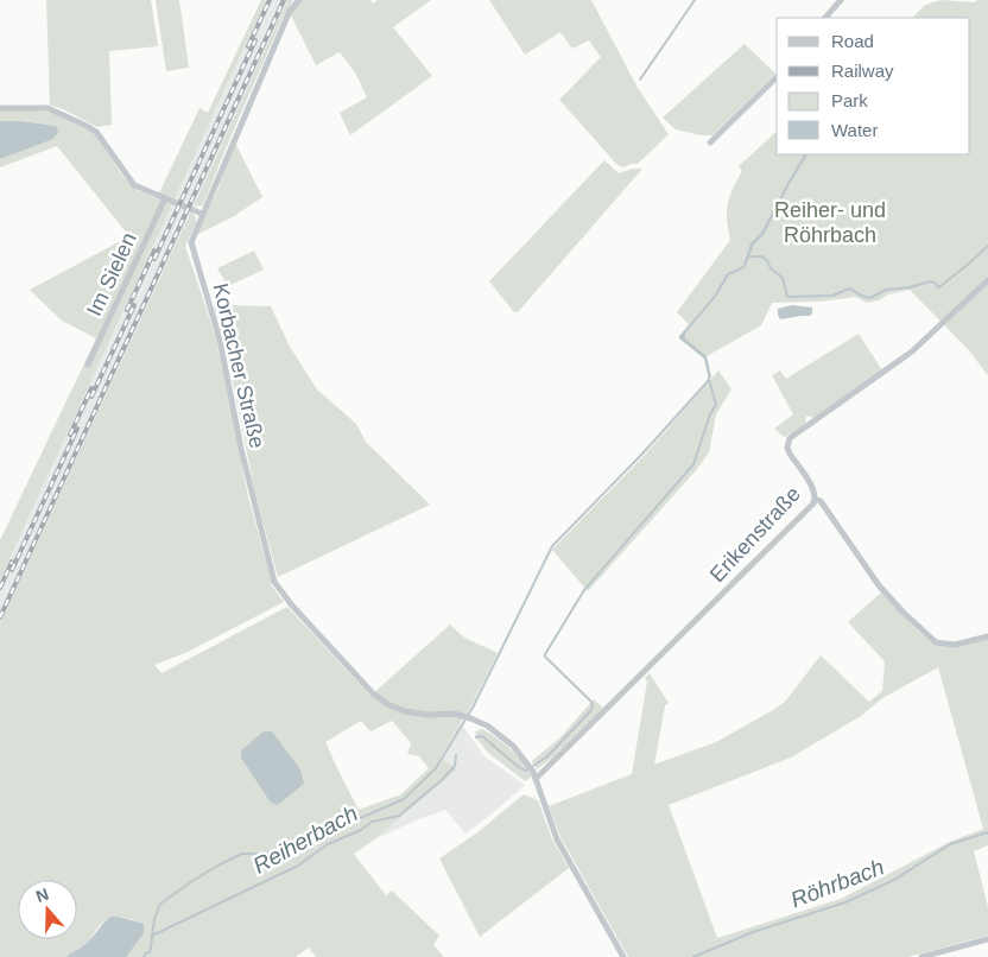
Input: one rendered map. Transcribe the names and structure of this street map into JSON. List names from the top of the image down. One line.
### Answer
{"streets":{"street":["Im Sielen","Korbacher Straße","Erikenstraße"]},"crossings":[["Korbacher Straße","Erikenstraße"]],"water":["Reiherbach","Röhrbach"],"parks":["Reiher- und Röhrbach"],"legend":["Road","Railway","Park","Water"],"north":"top"}
